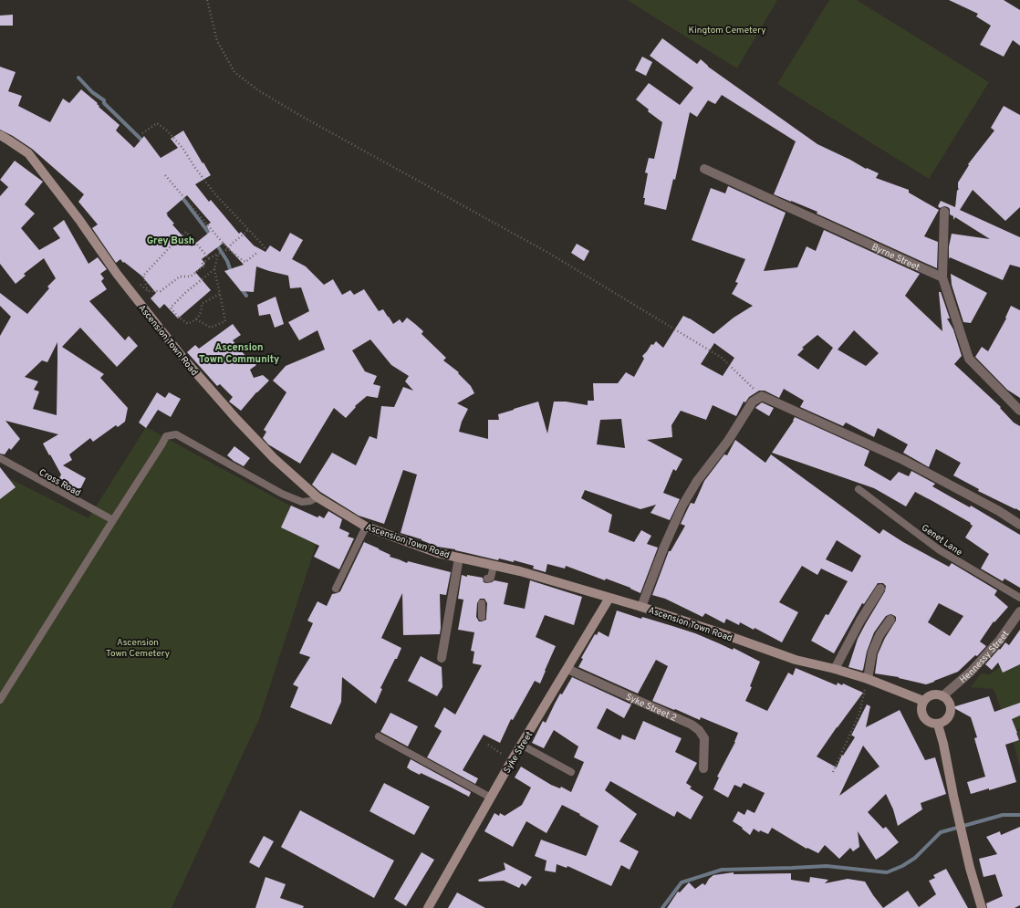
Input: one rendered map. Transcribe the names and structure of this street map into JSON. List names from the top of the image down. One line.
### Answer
{"streets":{"main road":["Ascension Town Road","Syke Street"],"street":["Byrne Street","Hennessy Street","Syke Street 2"],"lane":["Cross Road","Genet Lane"]},"crossings":[["Ascension Town Road","Hennessy Street"],["Ascension Town Road","Syke Street"],["Syke Street 2","Syke Street"]],"districts":["Grey Bush","Ascension Town Community"],"parks":["Kingtom Cemetery","Ascension Town Cemetery"]}
